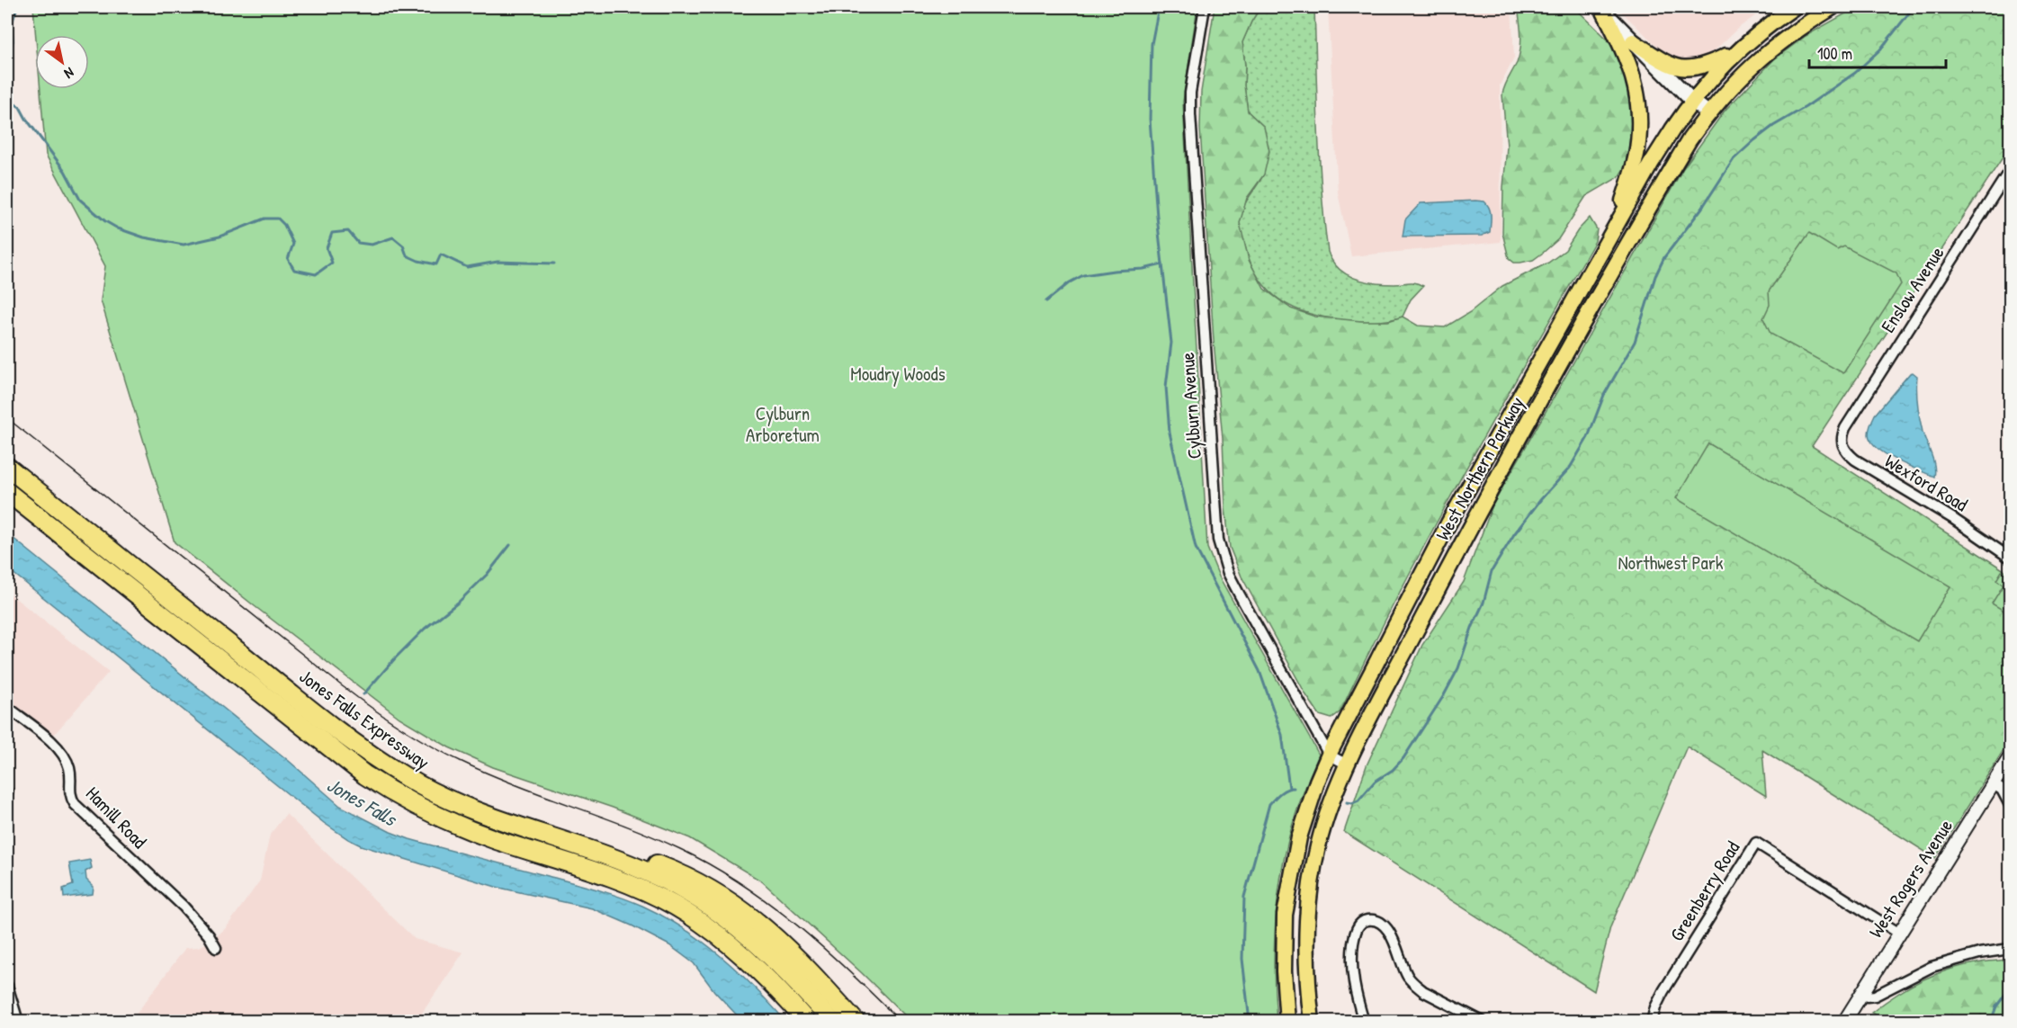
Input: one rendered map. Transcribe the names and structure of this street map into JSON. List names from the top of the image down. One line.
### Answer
{"streets":{"highway":["Jones Falls Expressway"],"main road":["West Northern Parkway"],"street":["Enslow Avenue","Cylburn Avenue","Wexford Road","Hamill Road","West Rogers Avenue","Greenberry Road"]},"crossings":[["Enslow Avenue","Wexford Road"],["Cylburn Avenue","West Northern Parkway"],["West Rogers Avenue","Greenberry Road"]],"water":["Jones Falls"],"parks":["Moudry Woods","Cylburn Arboretum","Northwest Park"],"scale_bar":"100 m","north":"bottom right"}
